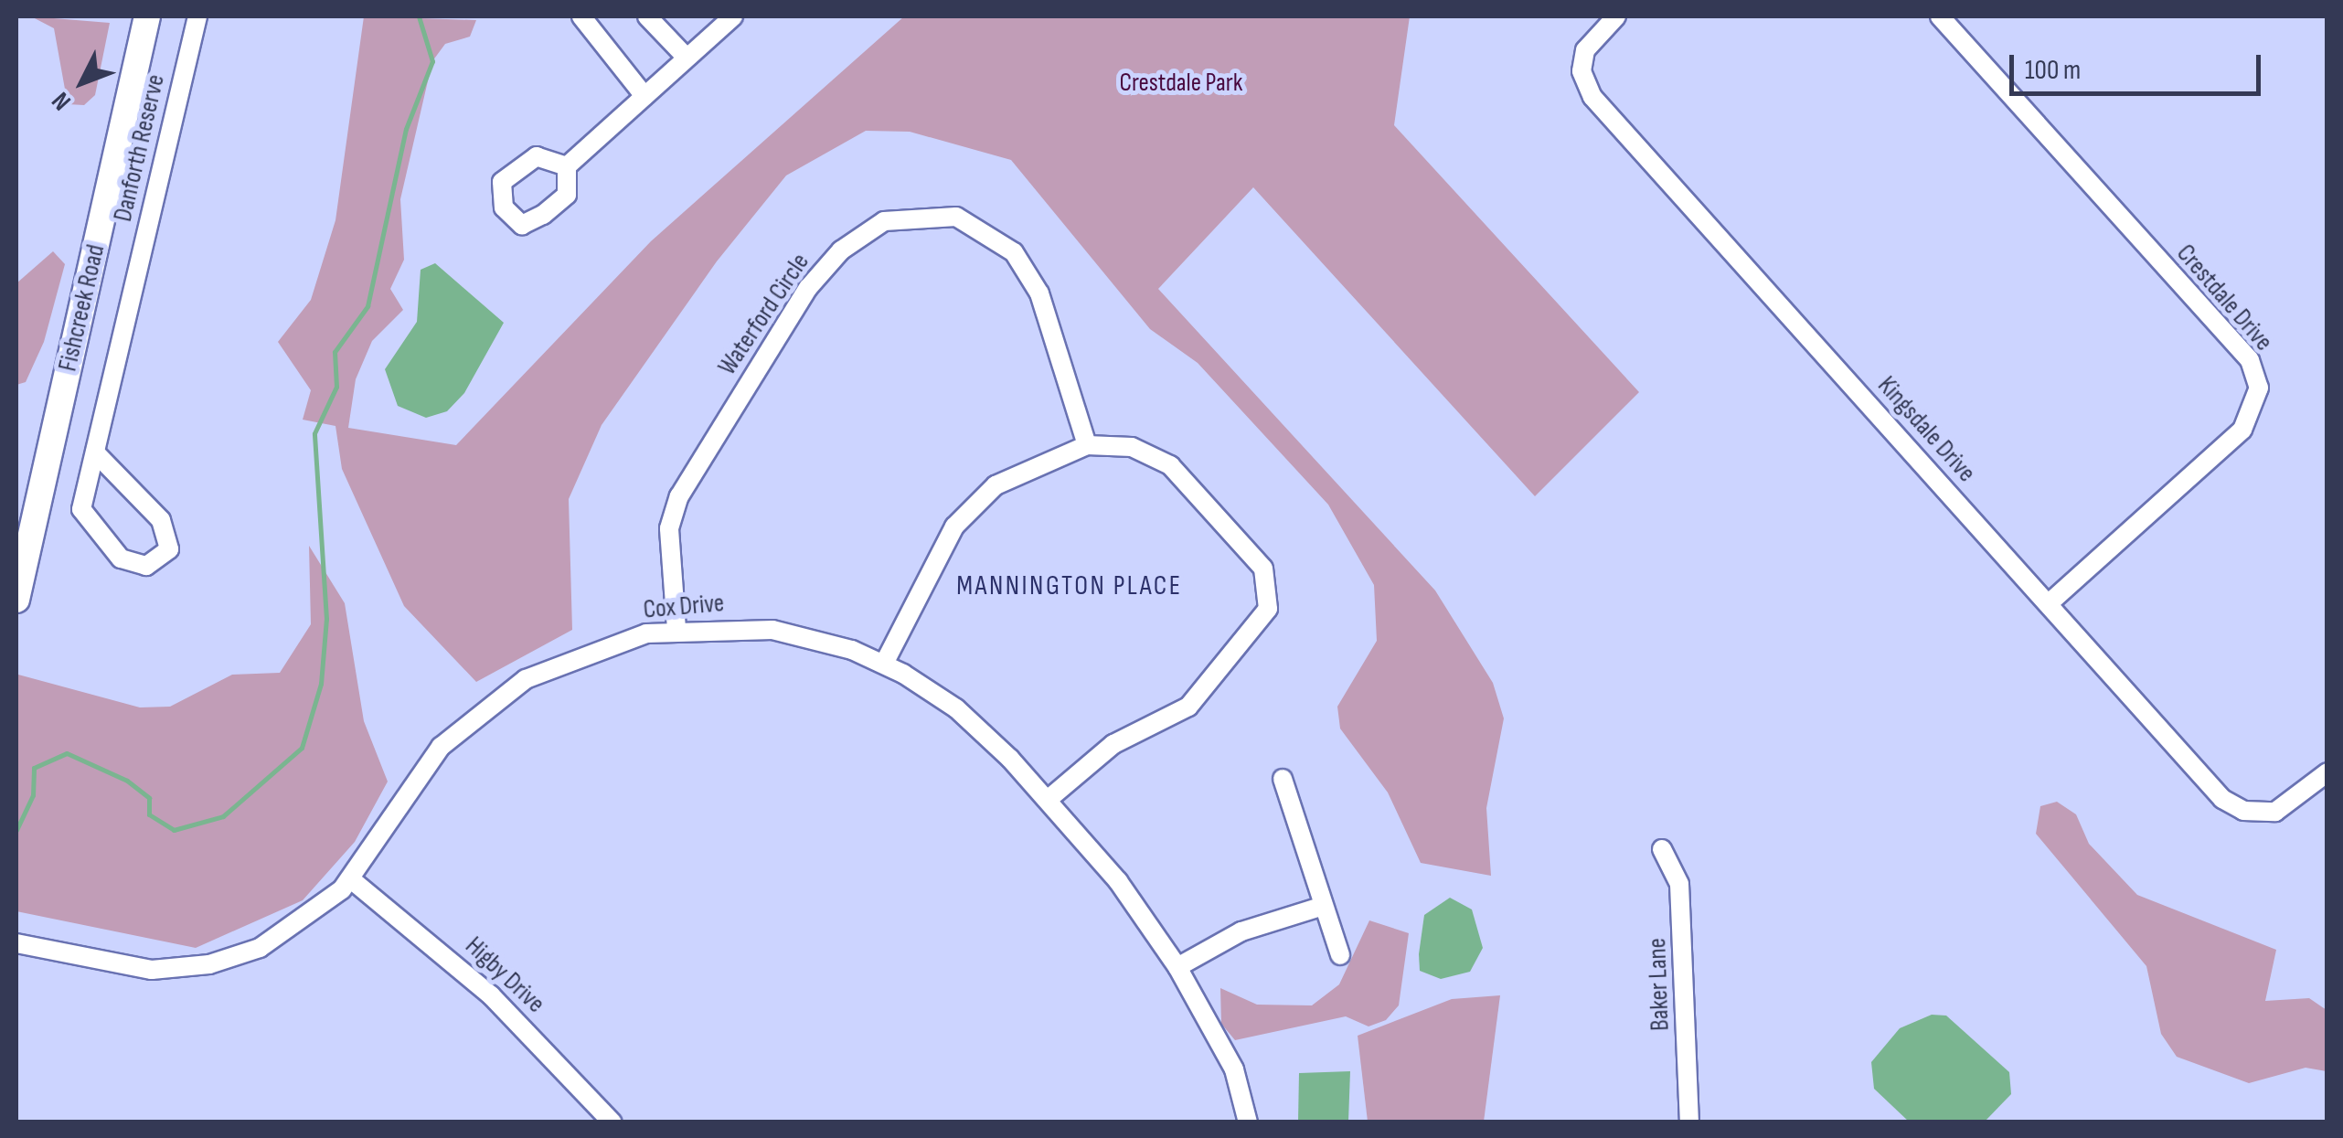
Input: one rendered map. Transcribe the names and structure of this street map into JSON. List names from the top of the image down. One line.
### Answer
{"streets":{"main road":["Fishcreek Road"],"street":["Danforth Reserve","Crestdale Drive","Waterford Circle","Kingsdale Drive","Cox Drive","Higby Drive","Baker Lane"]},"crossings":[["Crestdale Drive","Kingsdale Drive"],["Waterford Circle","Cox Drive"],["Cox Drive","Higby Drive"]],"districts":["MANNINGTON PLACE"],"parks":["Crestdale Park"],"scale_bar":"100 m","north":"bottom left"}
